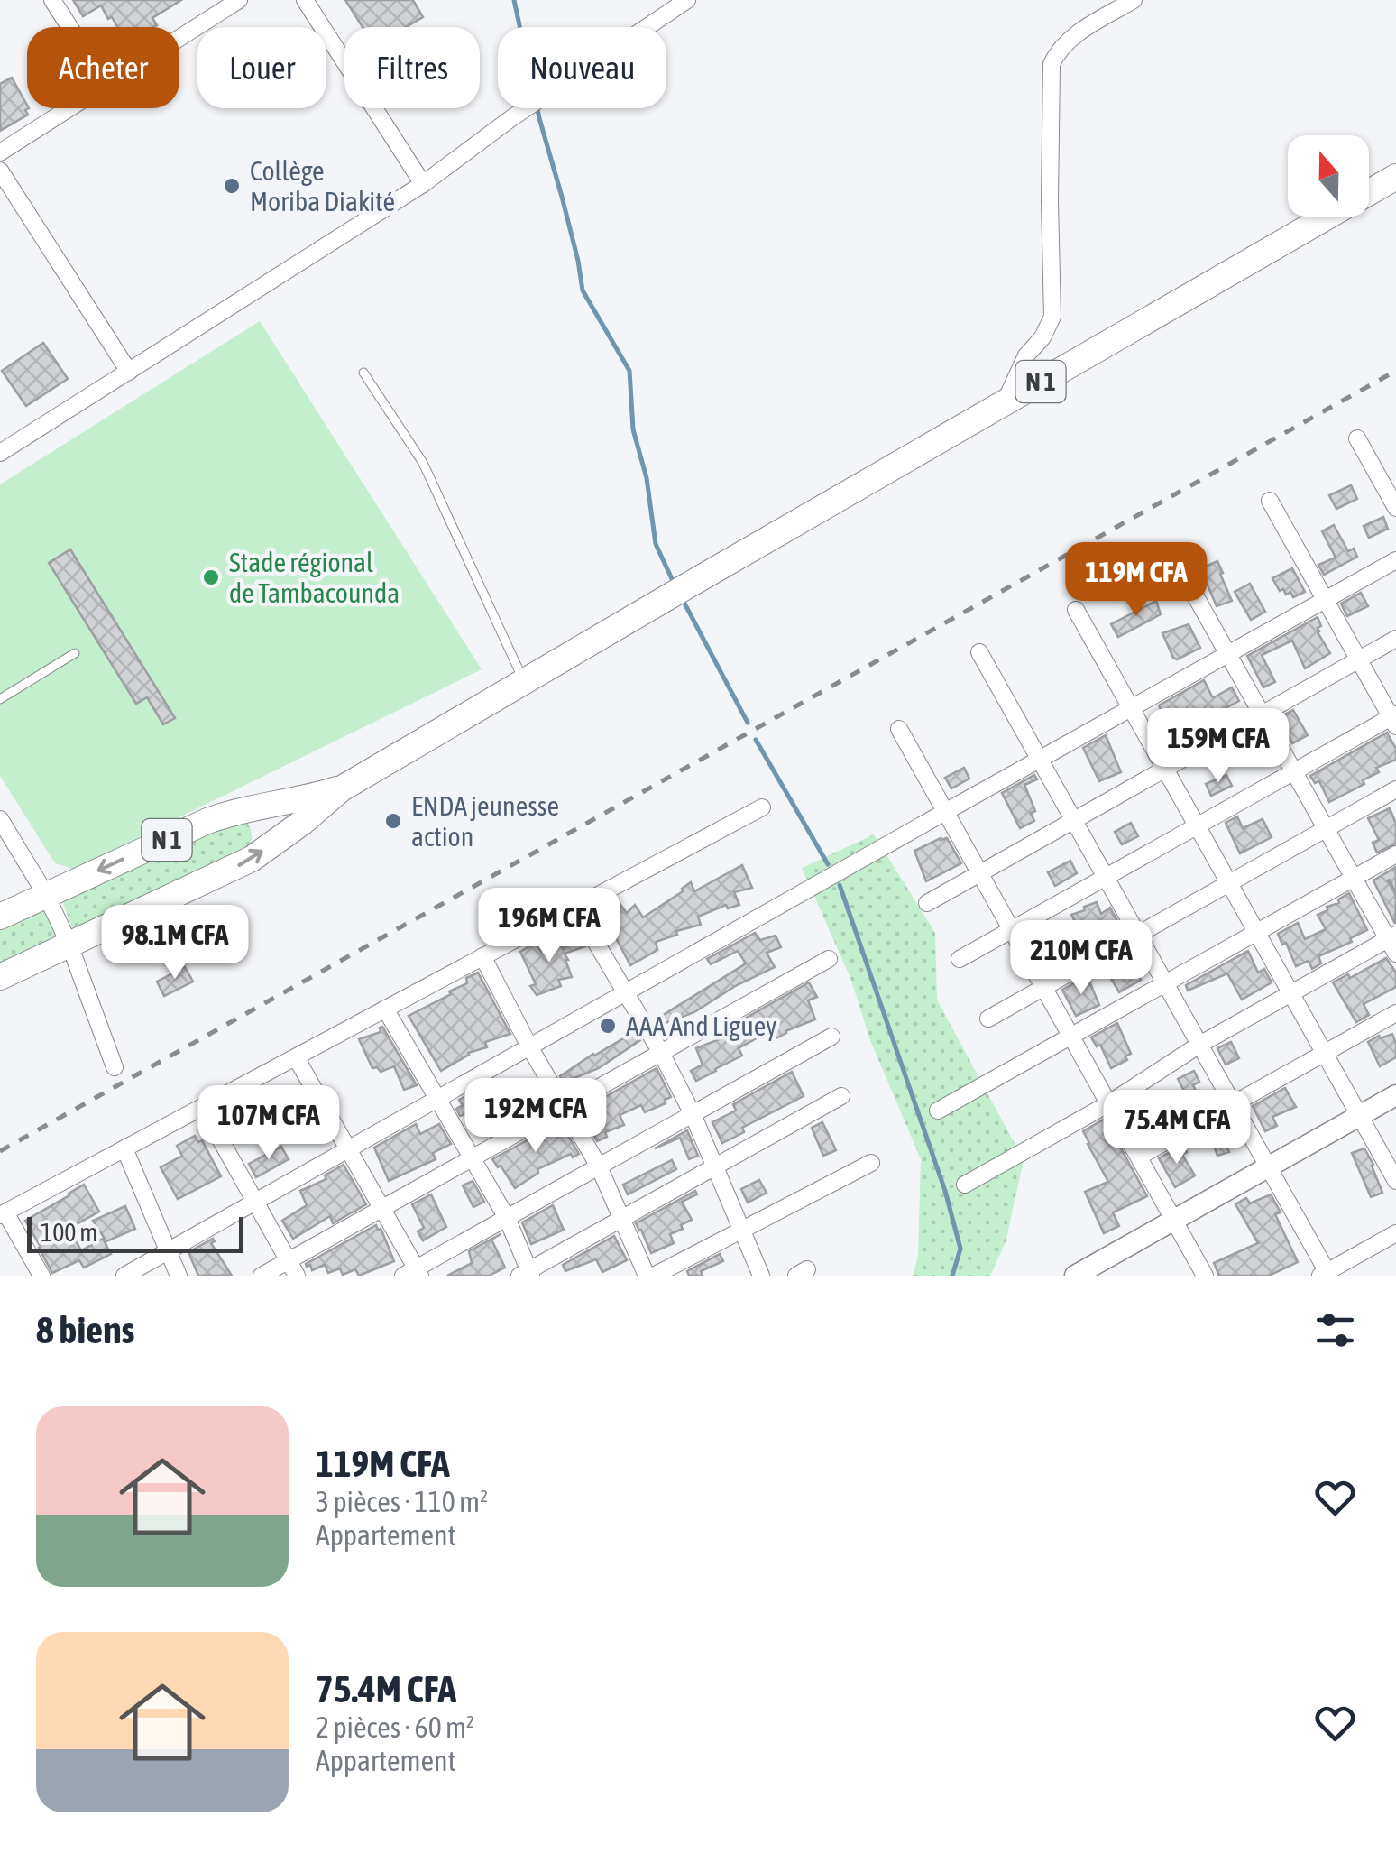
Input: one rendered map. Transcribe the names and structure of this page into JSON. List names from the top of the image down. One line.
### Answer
{"streets":{"highway":["N 1"]},"places":["Collège Moriba Diakité","Stade régional de Tambacounda","ENDA jeunesse action","AAA And Liguey"],"scale_bar":"100 m","north":"top","page":{"chip":["Acheter","Louer","Filtres","Nouveau"],"price":["119M CFA","159M CFA","196M CFA","98.1M CFA","210M CFA","192M CFA","107M CFA","75.4M CFA"],"scale":"100 m","heading":"8 biens","list":[{"name":"119M CFA","note":"3 pièces · 110 m² · Appartement"},{"name":"75.4M CFA","note":"2 pièces · 60 m² · Appartement"}]}}
